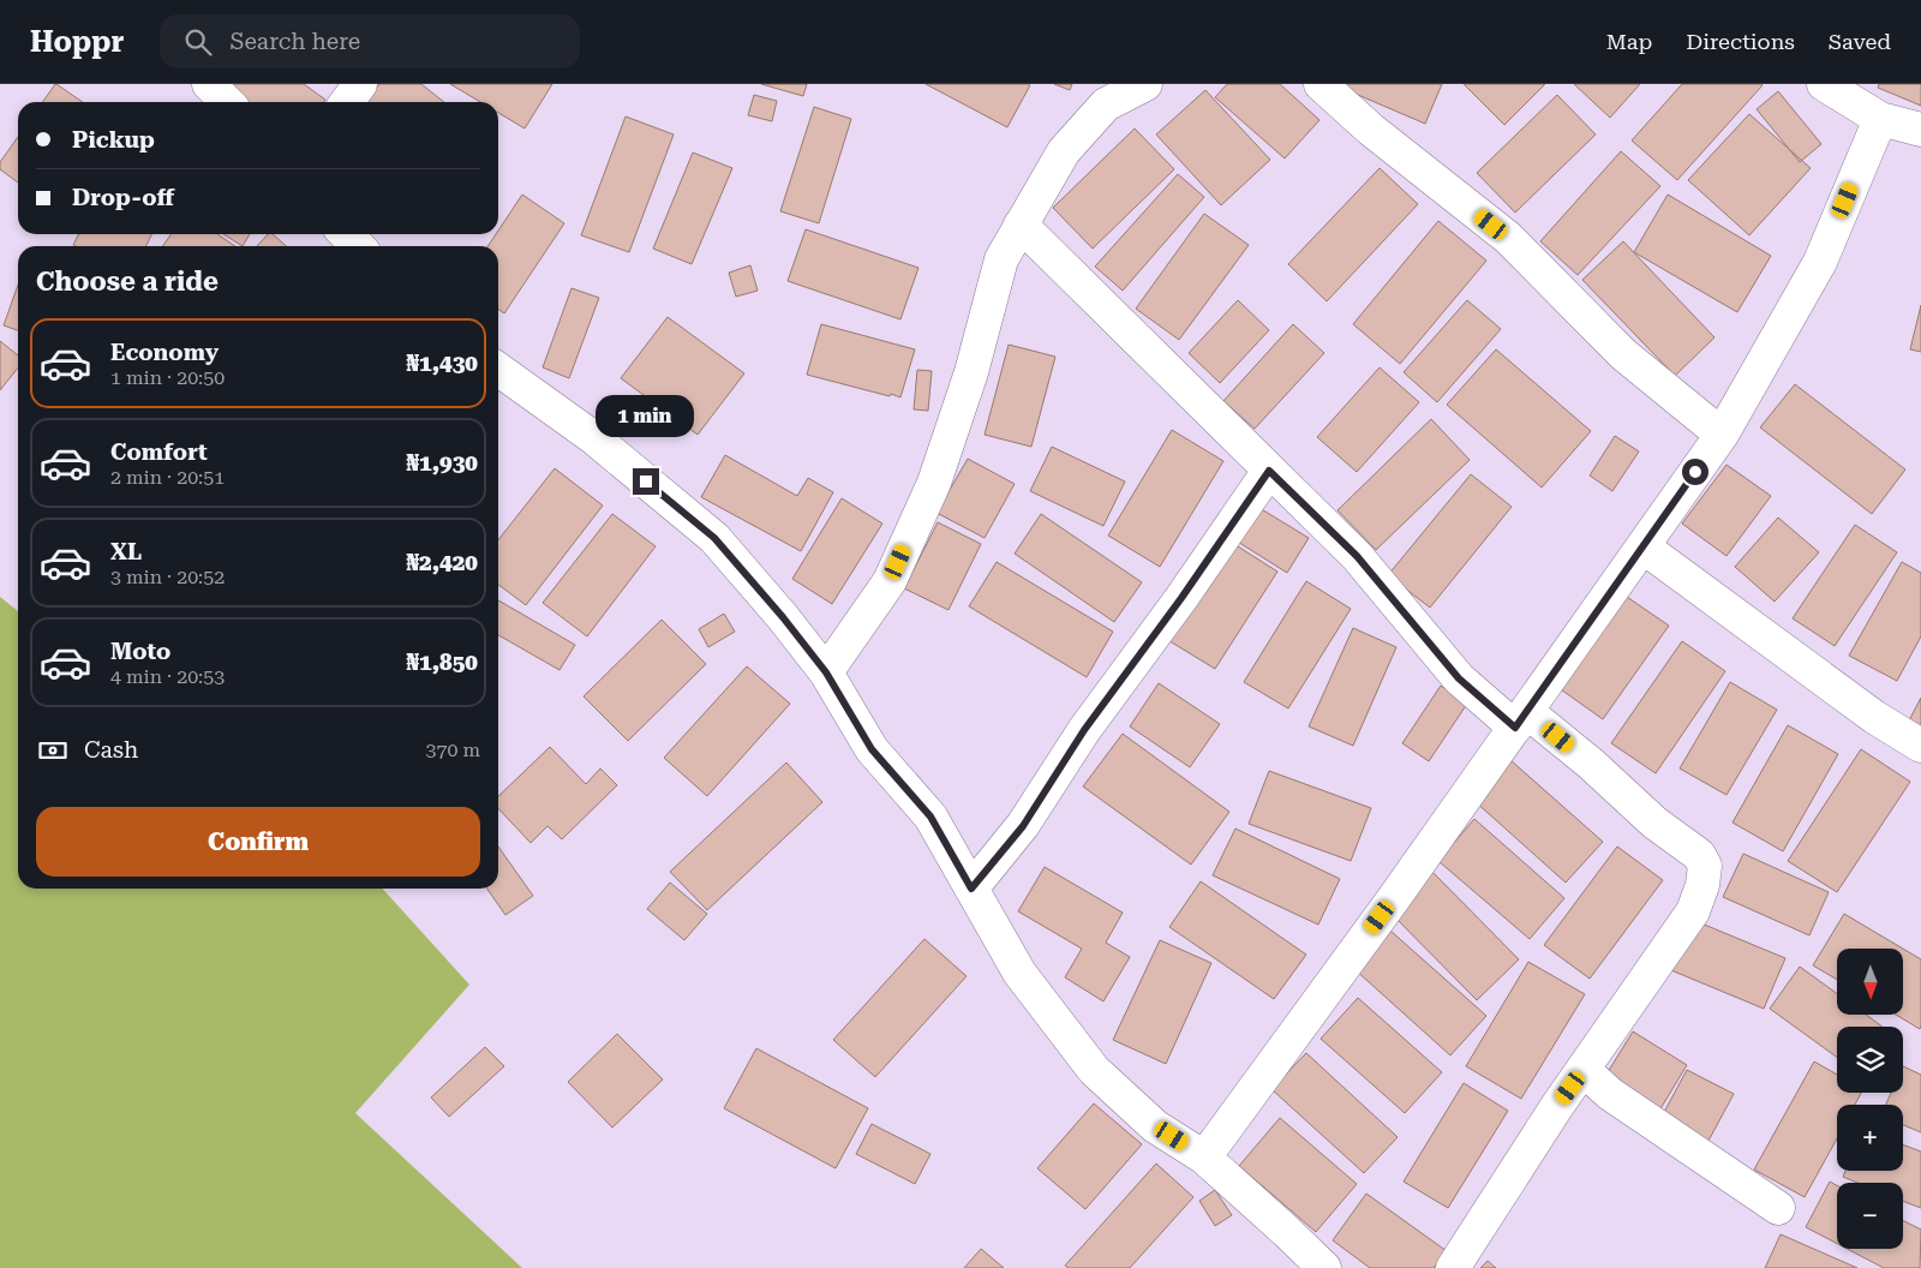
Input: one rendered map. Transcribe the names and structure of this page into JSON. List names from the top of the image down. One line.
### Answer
{"north":"bottom","page":{"header":"Hoppr","search":"Search here","nav":["Map","Directions","Saved"],"banner":["Pickup","Drop-off"],"heading":"Choose a ride","list":[{"name":"Economy","note":"1 min · 20:50","value":"₦1,430"},{"name":"Comfort","note":"2 min · 20:51","value":"₦1,930"},{"name":"XL","note":"3 min · 20:52","value":"₦2,420"},{"name":"Moto","note":"4 min · 20:53","value":"₦1,850"}],"bubble":"1 min","pay":["Cash","370 m"],"buttons":"Confirm","map_buttons":["+","−"]}}
